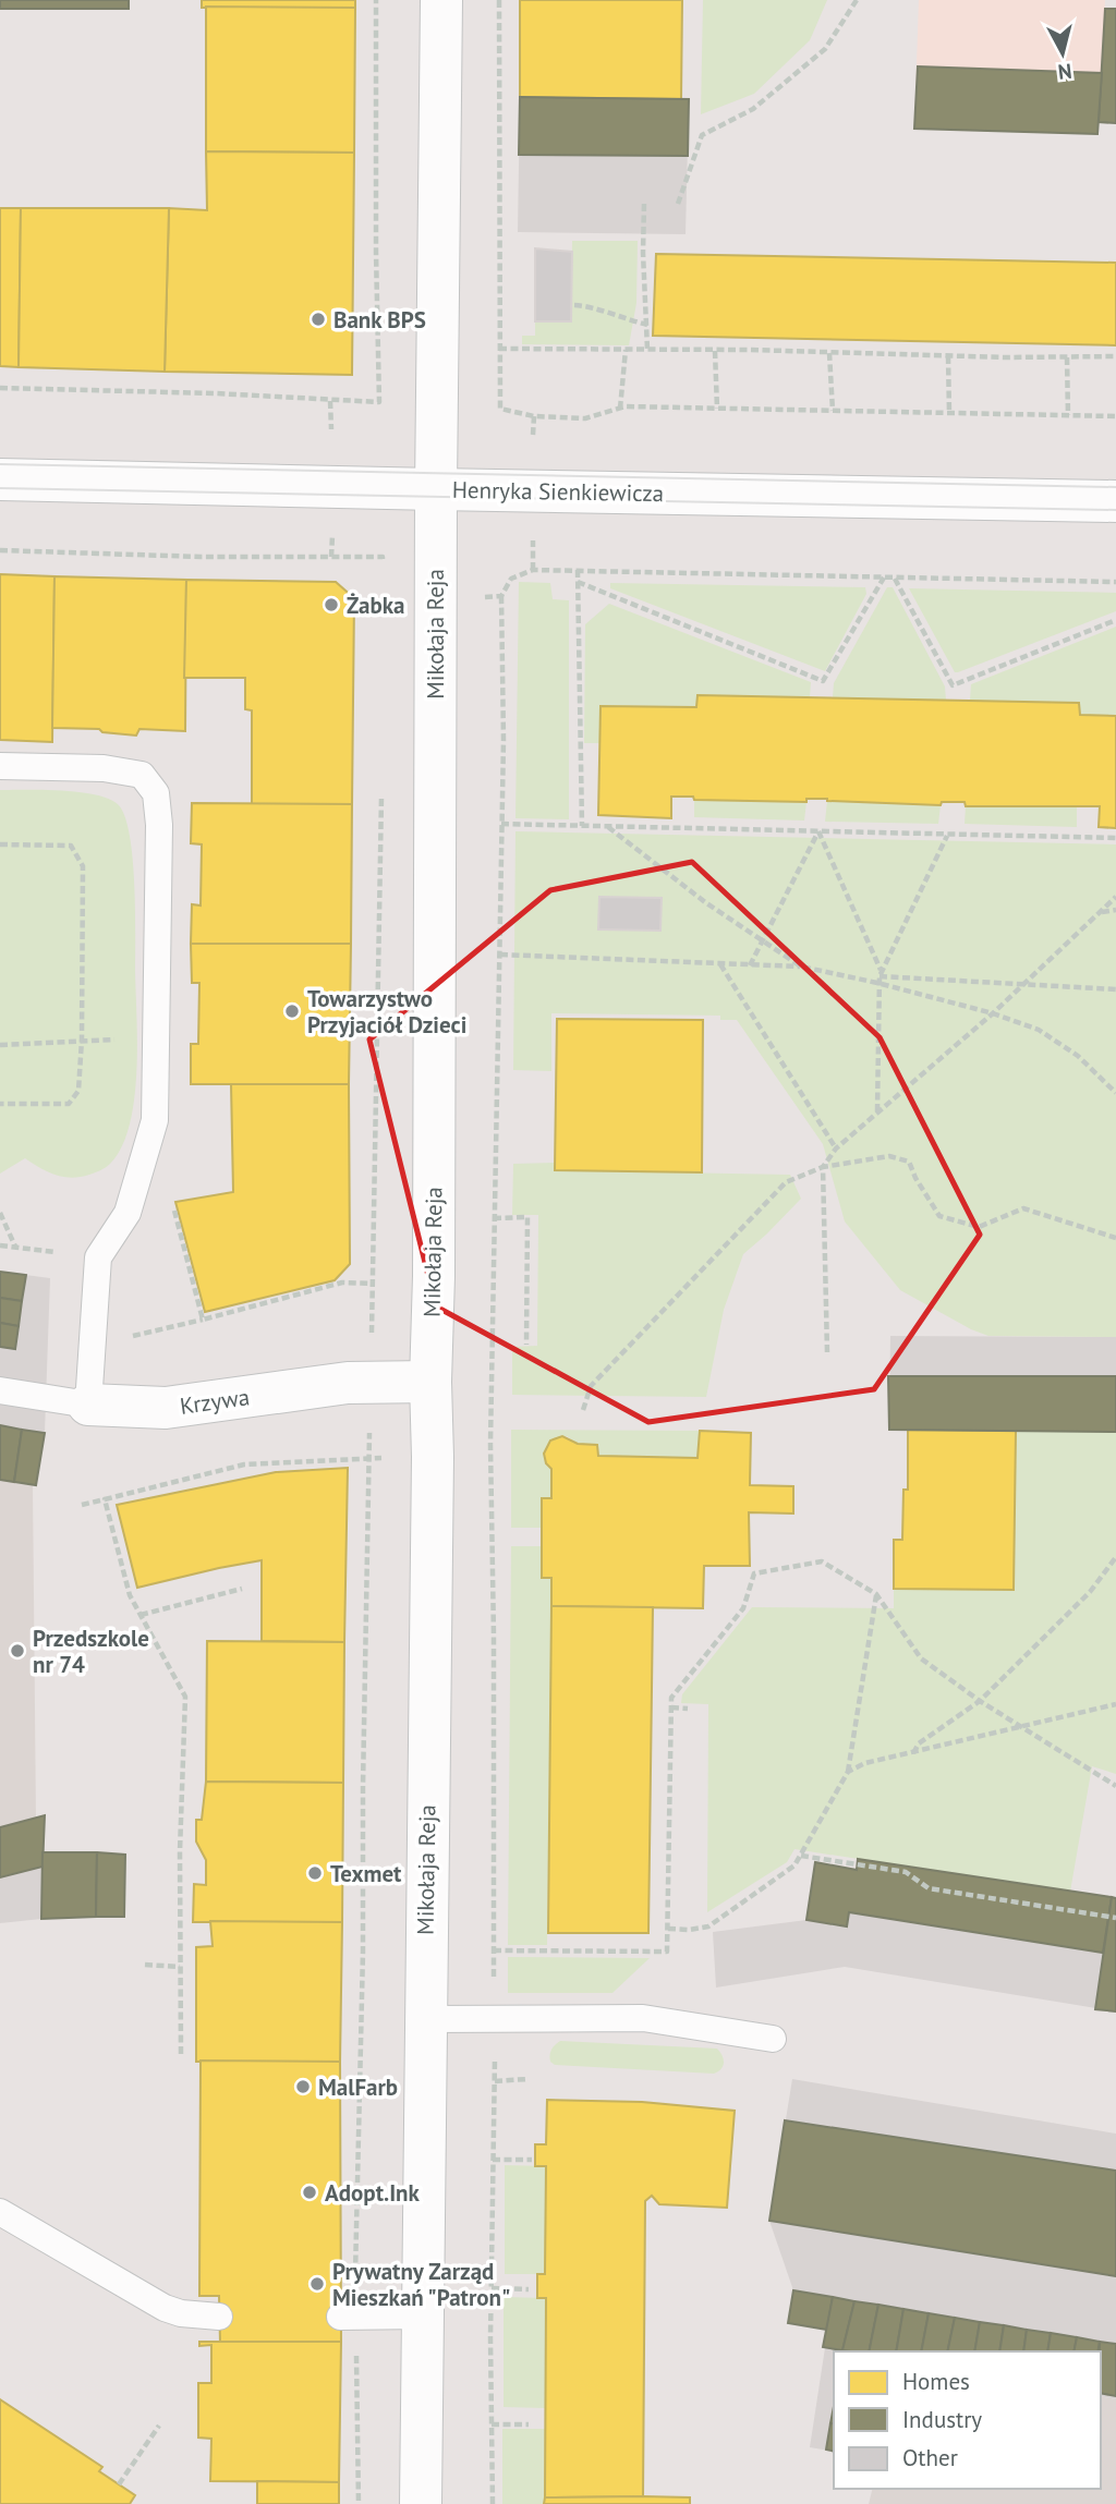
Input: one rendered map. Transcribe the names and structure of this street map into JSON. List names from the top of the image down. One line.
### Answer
{"streets":{"street":["Henryka Sienkiewicza","Mikołaja Reja","Krzywa"]},"crossings":[["Henryka Sienkiewicza","Mikołaja Reja"],["Mikołaja Reja","Krzywa"]],"places":["Bank BPS","Żabka","Towarzystwo Przyjaciół Dzieci","Przedszkole nr 74","Texmet","MalFarb","Adopt.Ink","Prywatny Zarząd Mieszkań \"Patron\""],"legend":["Homes","Industry","Other"],"north":"bottom"}
